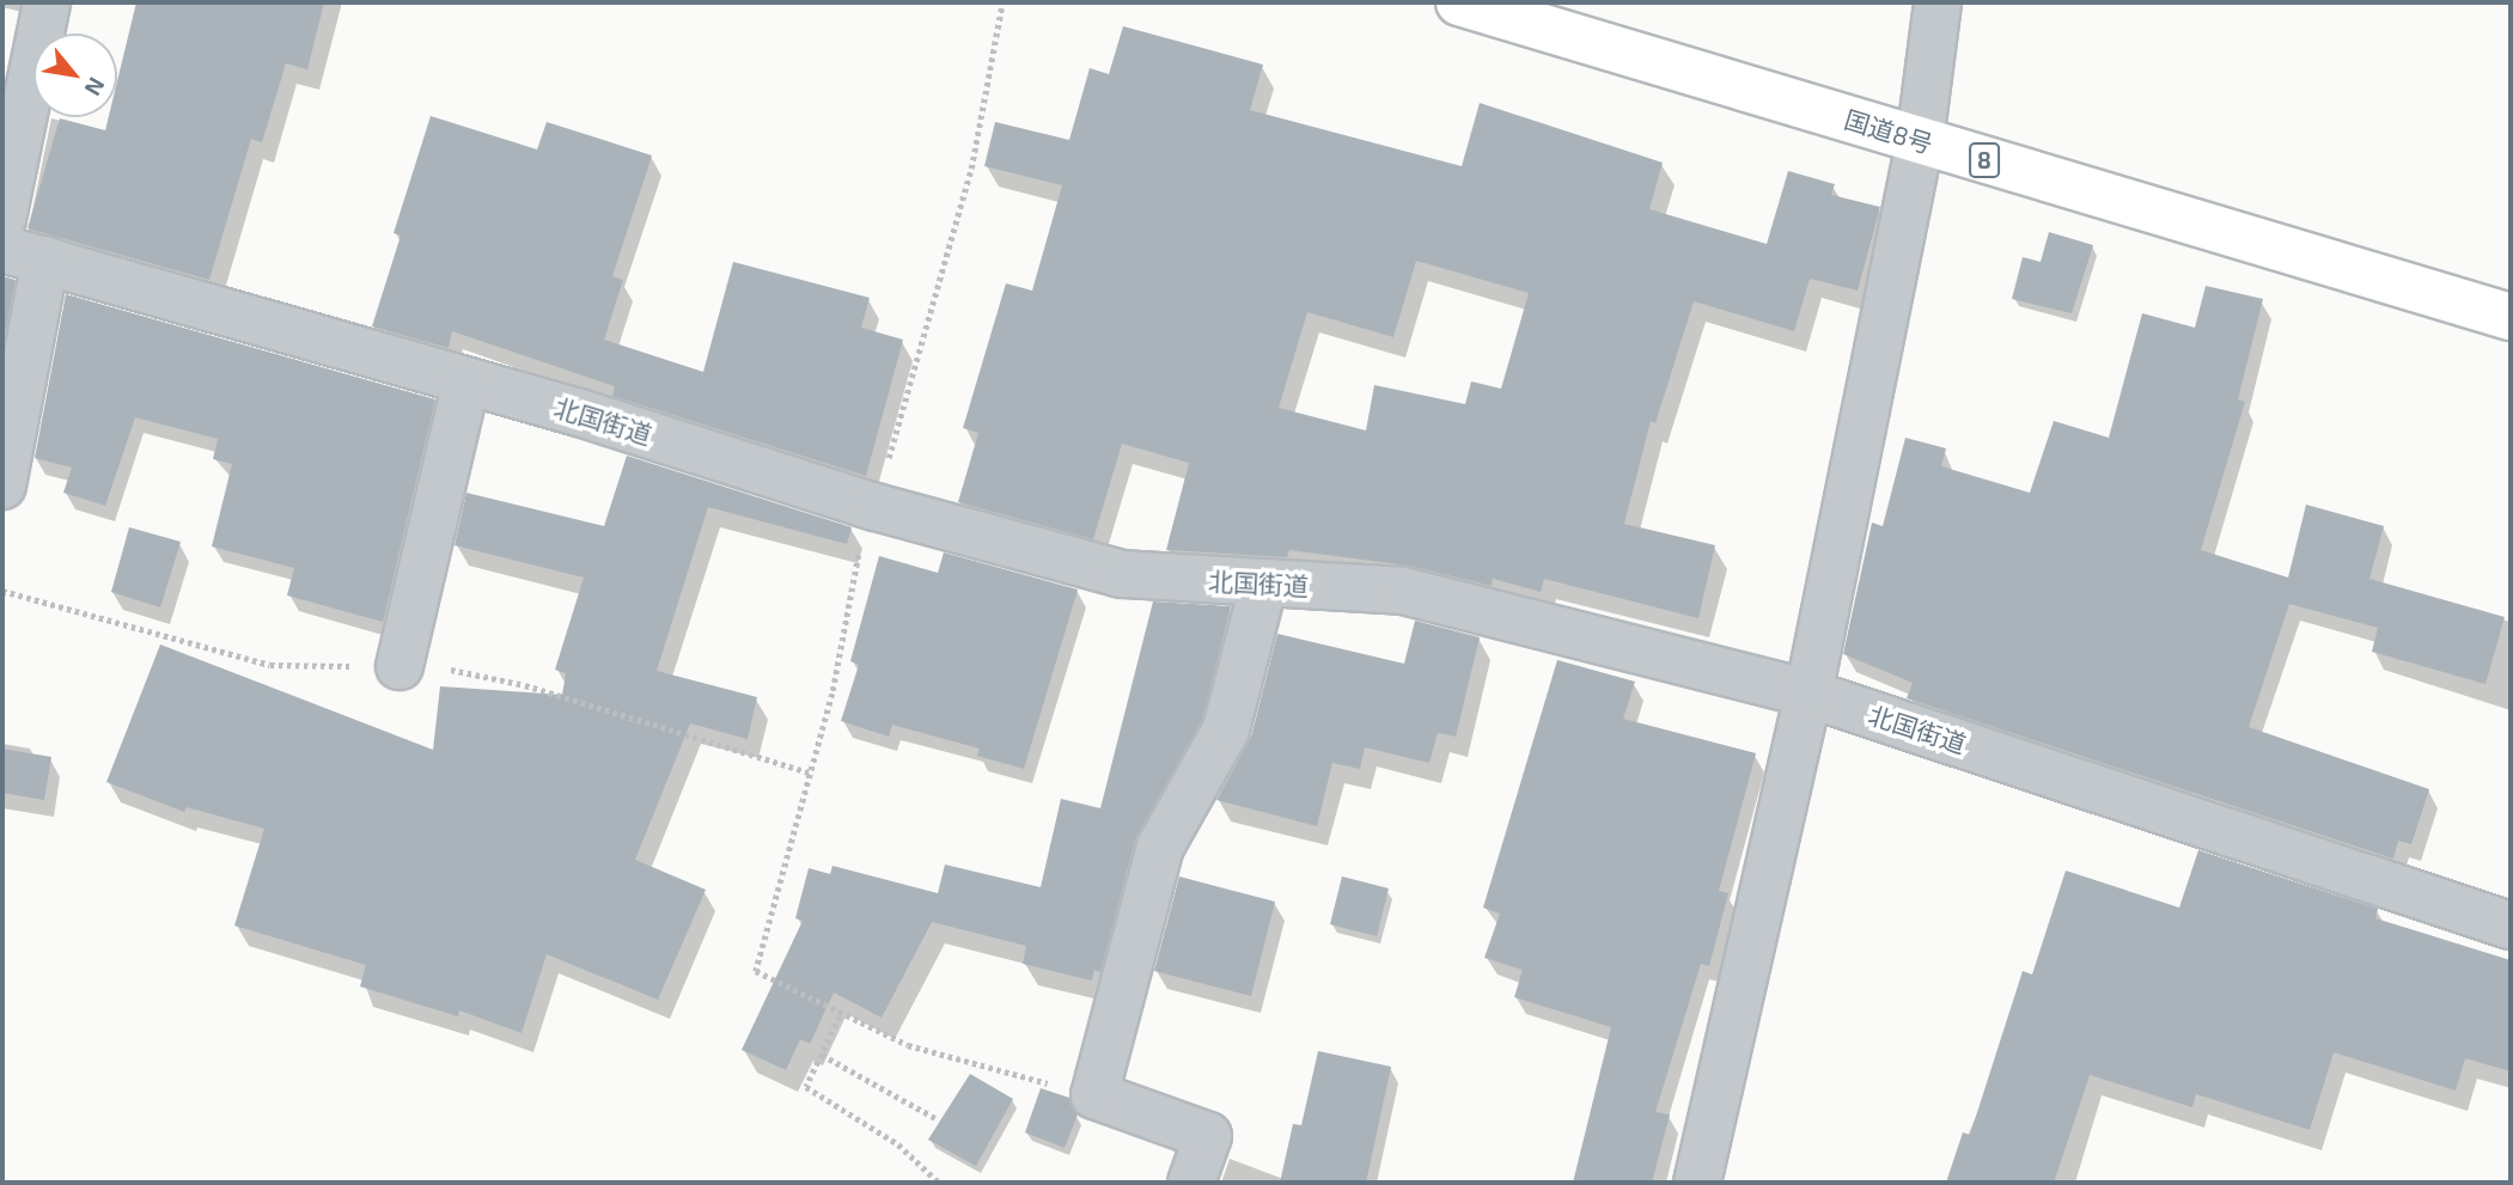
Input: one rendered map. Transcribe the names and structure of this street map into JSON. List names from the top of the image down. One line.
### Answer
{"streets":{"highway":["国道8号","8"],"street":["北国街道"]},"north":"bottom right"}
